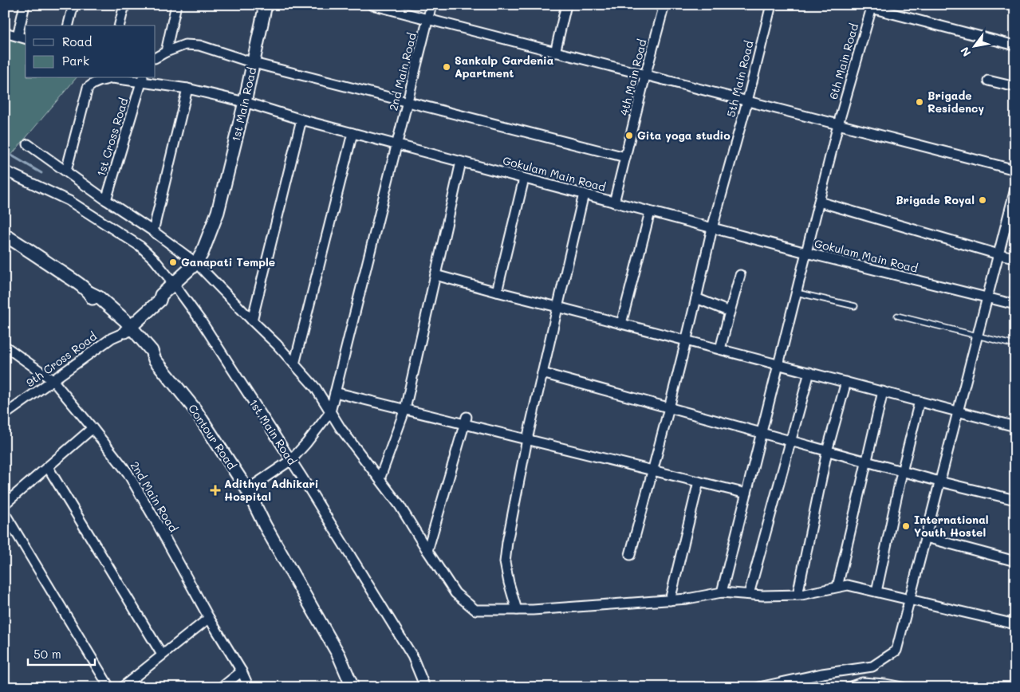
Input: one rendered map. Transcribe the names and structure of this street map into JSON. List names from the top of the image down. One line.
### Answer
{"streets":{"main road":["1st Main Road","Contour Road"],"street":["6th Main Road","2nd Main Road","4th Main Road","5th Main Road","1st Cross Road","Gokulam Main Road","9th Cross Road"]},"crossings":[["6th Main Road","Gokulam Main Road"],["2nd Main Road","Gokulam Main Road"],["2nd Main Road","9th Cross Road"],["4th Main Road","Gokulam Main Road"],["5th Main Road","Gokulam Main Road"],["1st Main Road","Gokulam Main Road"],["1st Main Road","9th Cross Road"],["1st Main Road","Contour Road"],["1st Cross Road","Gokulam Main Road"],["9th Cross Road","Contour Road"]],"places":{"other":["Sankalp Gardenia Apartment","Brigade Residency","Gita yoga studio","Brigade Royal","Ganapati Temple","International Youth Hostel"],"health":["Adithya Adhikari Hospital"]},"legend":["Road","Park"],"scale_bar":"50 m","north":"bottom left"}
